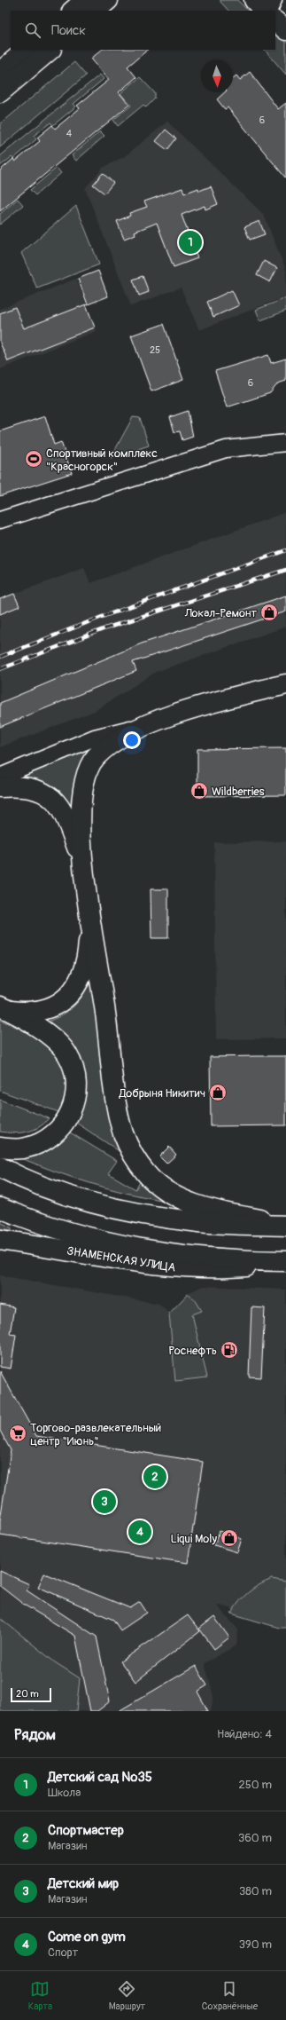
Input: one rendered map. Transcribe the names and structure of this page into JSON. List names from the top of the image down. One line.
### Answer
{"streets":{"main road":["ЗНАМЕНСКАЯ УЛИЦА"]},"places":{"sports":["Спортивный комплекс \"Красногорск\""],"shop":["Локал-Ремонт","Wildberries","Добрыня Никитич","Liqui Moly"],"fuel station":["Роснефть"],"supermarket":["Торгово-развлекательный центр \"Июнь\""]},"house_numbers":["6","4","25","6"],"scale_bar":"20 m","north":"bottom","page":{"search":"Поиск","pins":["1","2","3","4"],"scale":"20 m","heading":["Рядом","Найдено: 4"],"list":[{"mark":"1","name":"Детский сад №35","note":"Школа","value":"250 m"},{"mark":"2","name":"Спортмастер","note":"Магазин","value":"360 m"},{"mark":"3","name":"Детский мир","note":"Магазин","value":"380 m"},{"mark":"4","name":"Come on gym","note":"Спорт","value":"390 m"}],"nav":["Карта","Маршрут","Сохранённые"]}}
